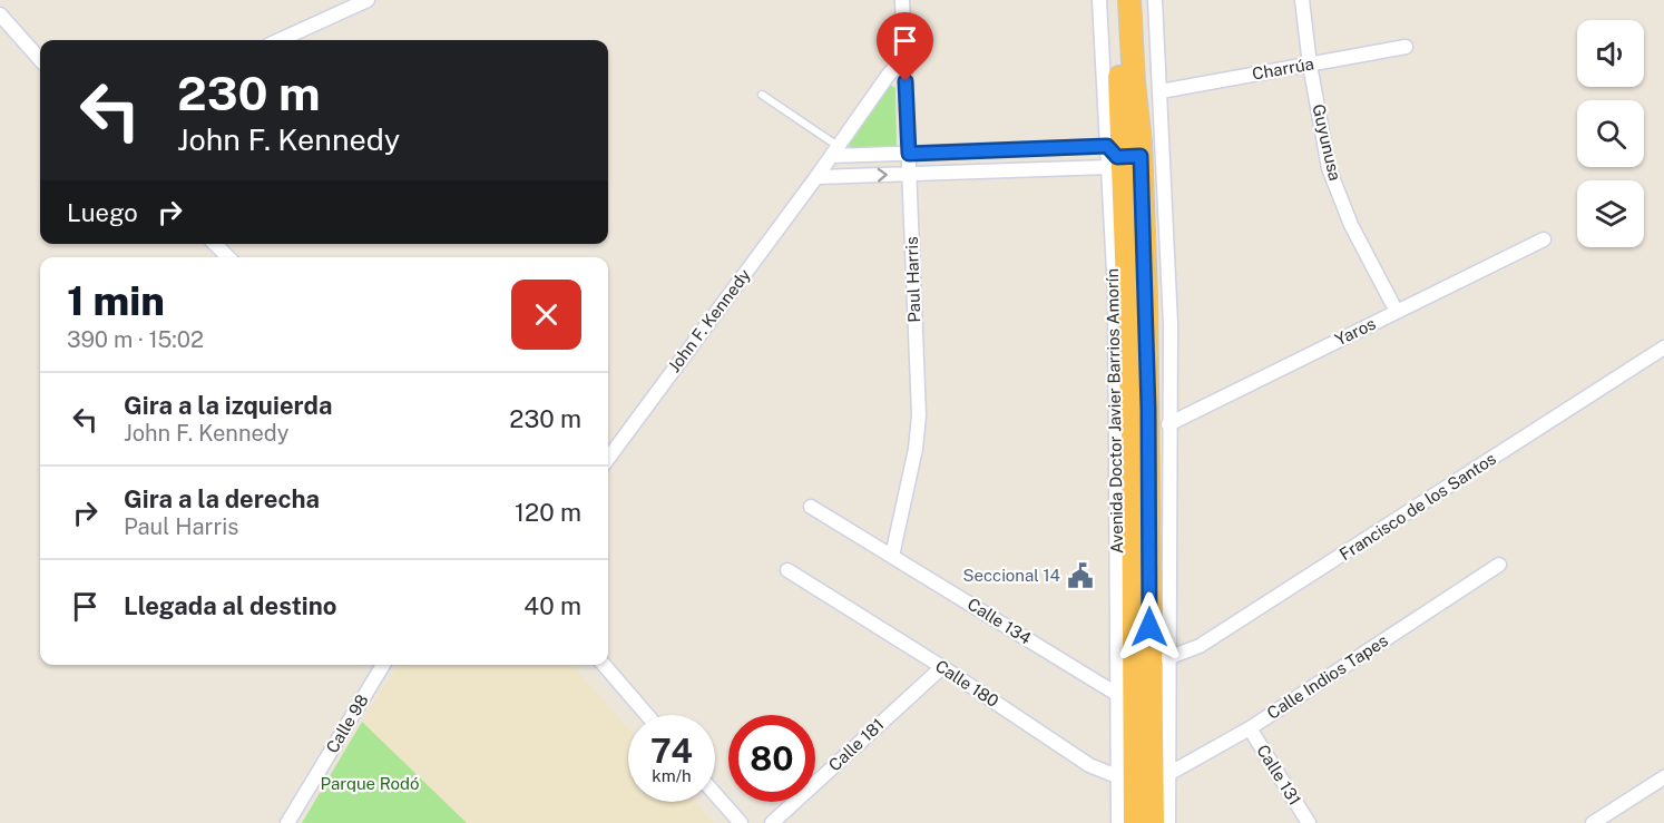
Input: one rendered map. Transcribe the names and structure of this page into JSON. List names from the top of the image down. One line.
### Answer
{"streets":{"highway":["Avenida Doctor Javier Barrios Amorín"],"street":["Charrúa","Guyunusa","Paul Harris","John F. Kennedy","Yaros","Francisco de los Santos","Calle 134","Calle Indios Tapes","Calle 180","Calle 98","Calle 181","Calle 131"]},"crossings":[["Charrúa","Guyunusa"],["Charrúa","Avenida Doctor Javier Barrios Amorín"],["Guyunusa","Yaros"],["Paul Harris","John F. Kennedy"],["Paul Harris","Calle 134"],["Yaros","Avenida Doctor Javier Barrios Amorín"],["Avenida Doctor Javier Barrios Amorín","Francisco de los Santos"],["Avenida Doctor Javier Barrios Amorín","Calle 134"],["Avenida Doctor Javier Barrios Amorín","Calle Indios Tapes"],["Avenida Doctor Javier Barrios Amorín","Calle 180"],["Calle Indios Tapes","Calle 180"],["Calle Indios Tapes","Calle 131"],["Calle 180","Calle 181"]],"parks":["Parque Rodó"],"places":{"public building":["Seccional 14"]},"page":{"turn":["230 m","John F. Kennedy"],"then":"Luego","heading":["1 min","390 m · 15:02"],"list":[{"name":"Gira a la izquierda","note":"John F. Kennedy","value":"230 m"},{"name":"Gira a la derecha","note":"Paul Harris","value":"120 m"},{"name":"Llegada al destino","value":"40 m"}],"speed":"74 km/h","limit":"80"}}
